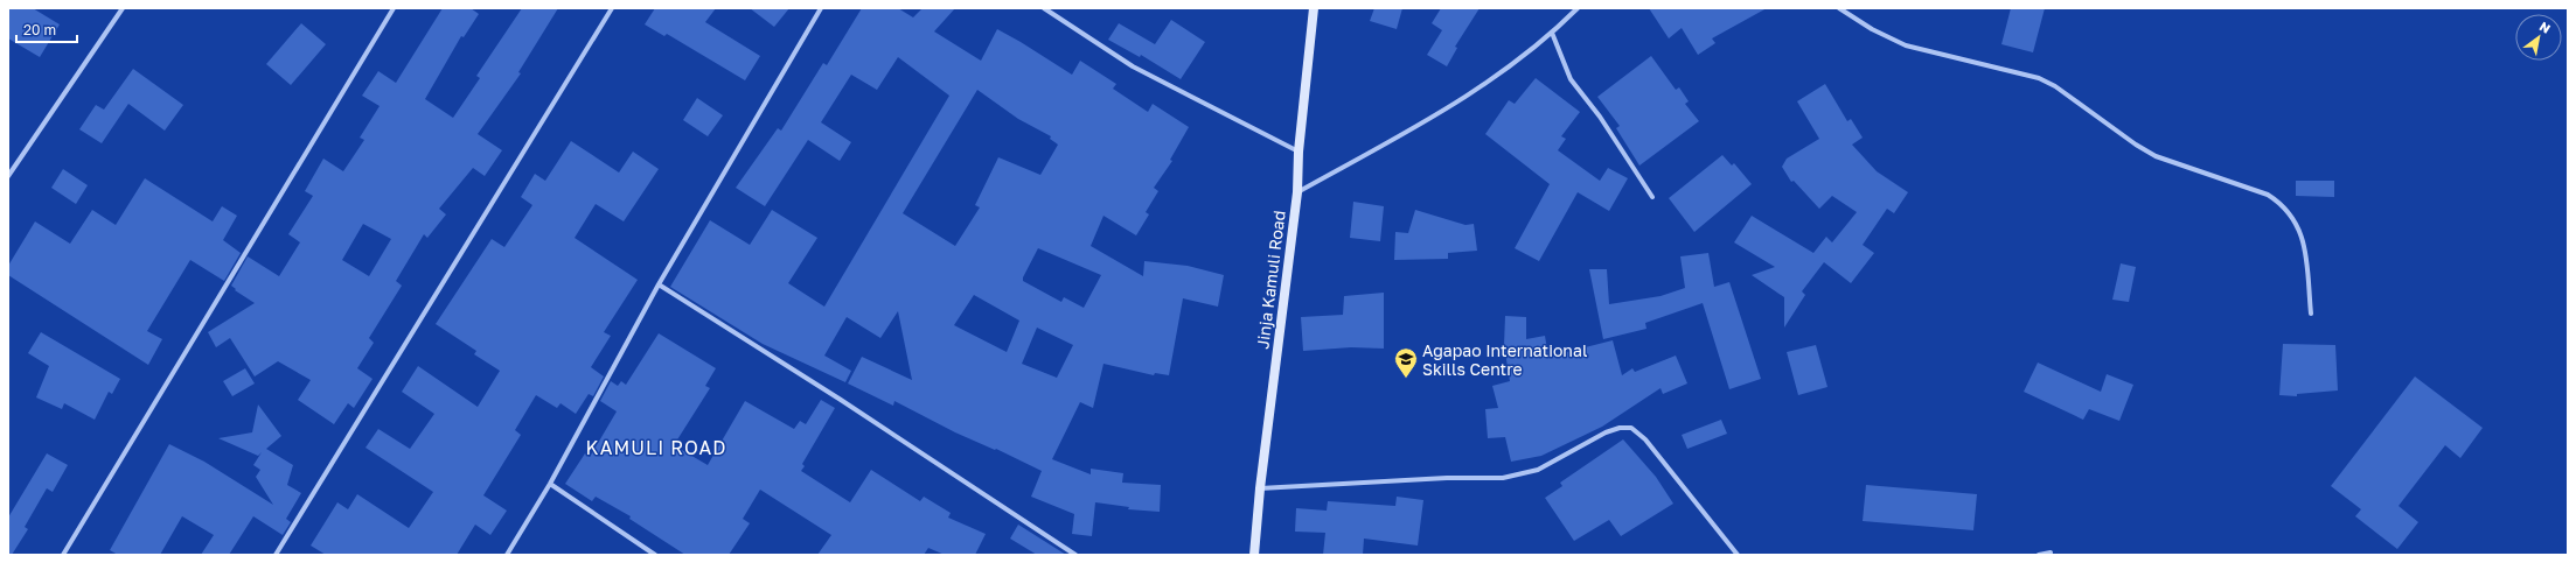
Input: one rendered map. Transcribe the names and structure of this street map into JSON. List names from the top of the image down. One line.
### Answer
{"streets":{"main road":["Jinja Kamuli Road"]},"districts":["KAMULI ROAD"],"places":{"school or university":["Agapao International Skills Centre"]},"scale_bar":"20 m","north":"top right"}
